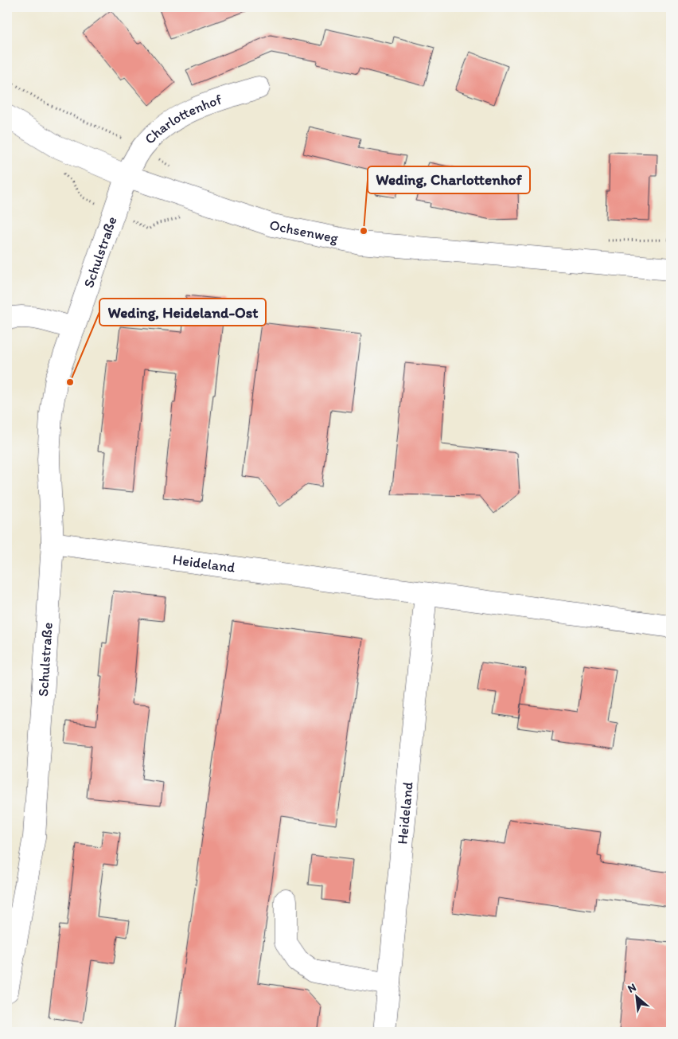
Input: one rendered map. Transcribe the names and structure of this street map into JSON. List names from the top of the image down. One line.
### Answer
{"streets":{"street":["Charlottenhof","Ochsenweg","Schulstraße","Heideland"]},"crossings":[["Charlottenhof","Ochsenweg"],["Charlottenhof","Schulstraße"],["Ochsenweg","Schulstraße"],["Schulstraße","Heideland"]],"places":["Weding, Charlottenhof","Weding, Heideland-Ost"],"north":"top left"}
